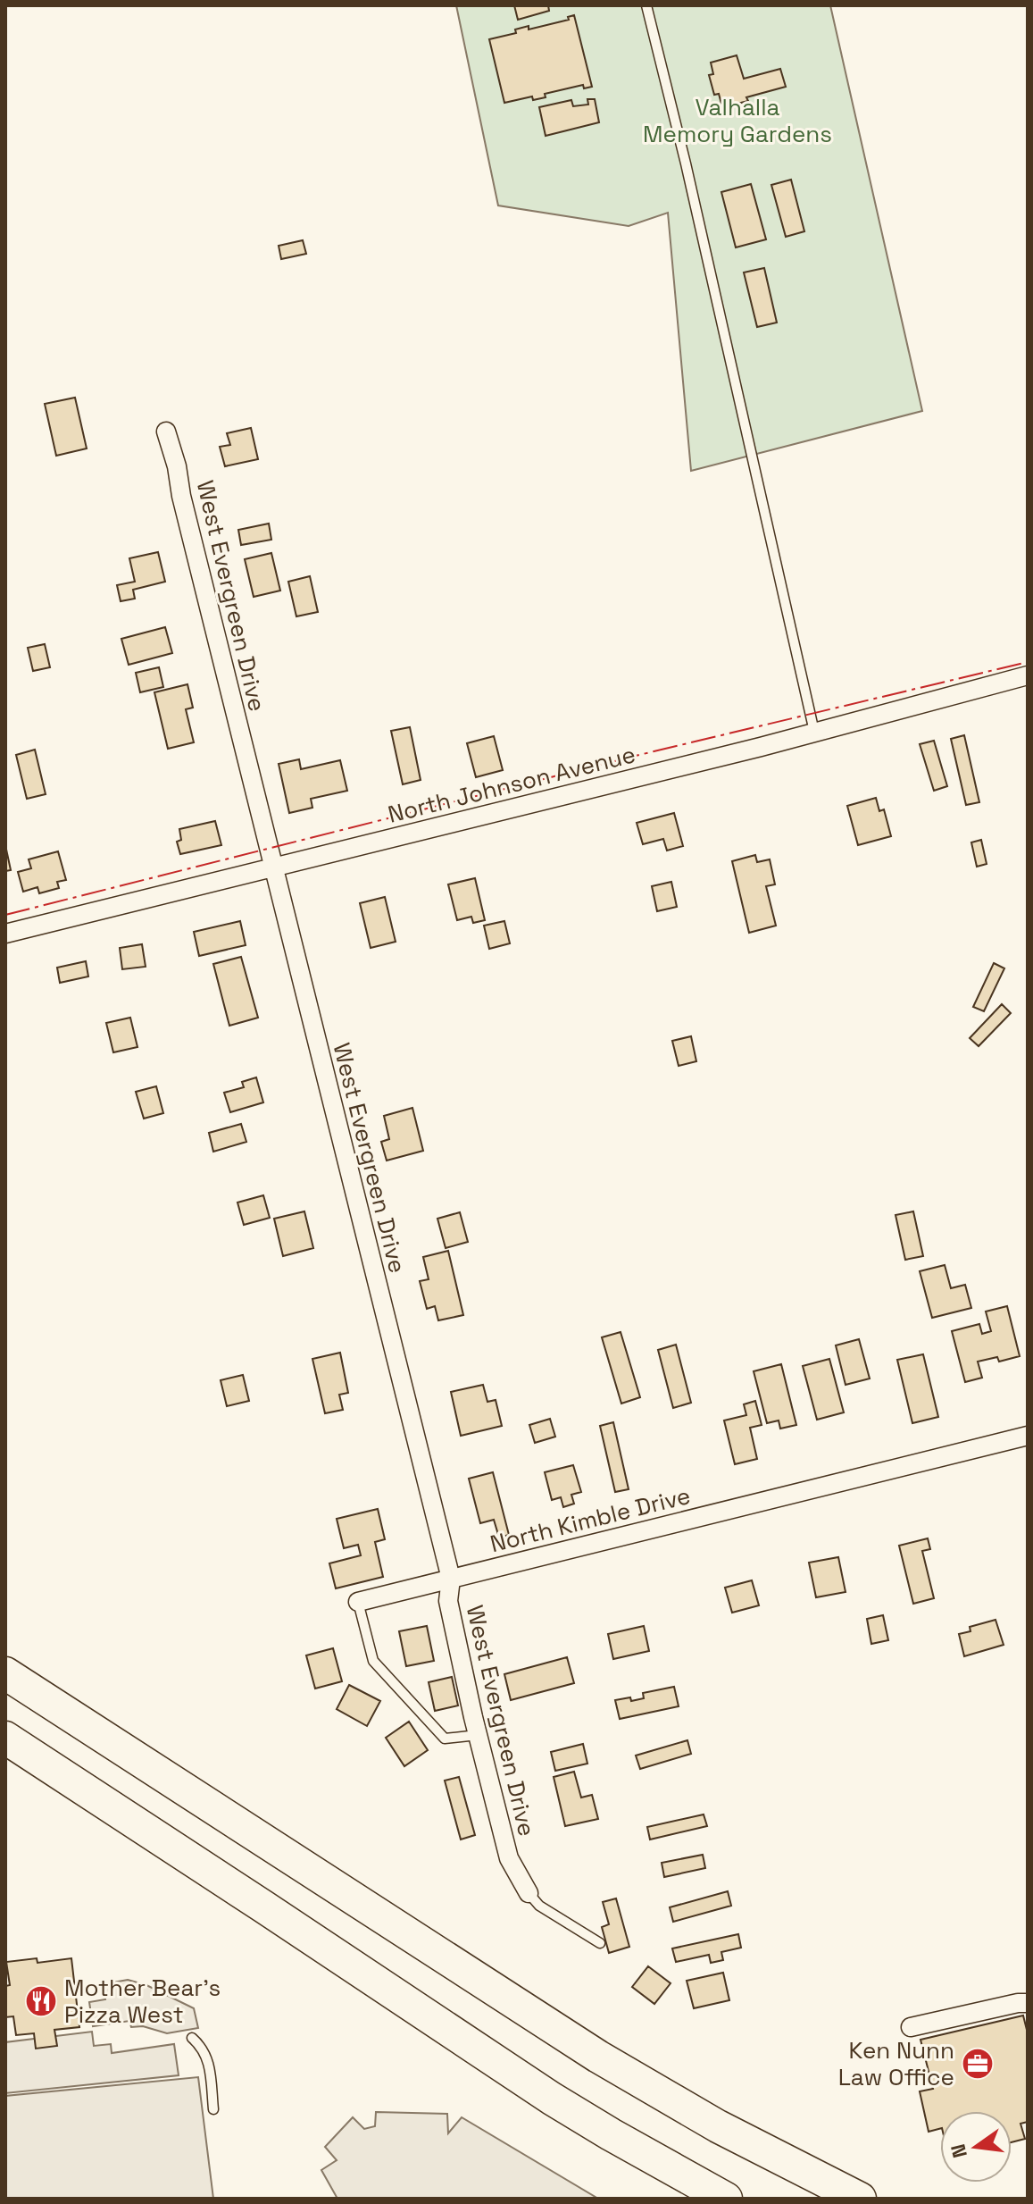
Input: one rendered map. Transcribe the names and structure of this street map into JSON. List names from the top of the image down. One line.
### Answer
{"streets":{"street":["West Evergreen Drive","North Johnson Avenue","North Kimble Drive"]},"crossings":[["West Evergreen Drive","North Johnson Avenue"],["West Evergreen Drive","North Kimble Drive"]],"parks":["Valhalla Memory Gardens"],"places":{"restaurant":["Mother Bear's Pizza West"],"office":["Ken Nunn Law Office"]},"north":"left"}
